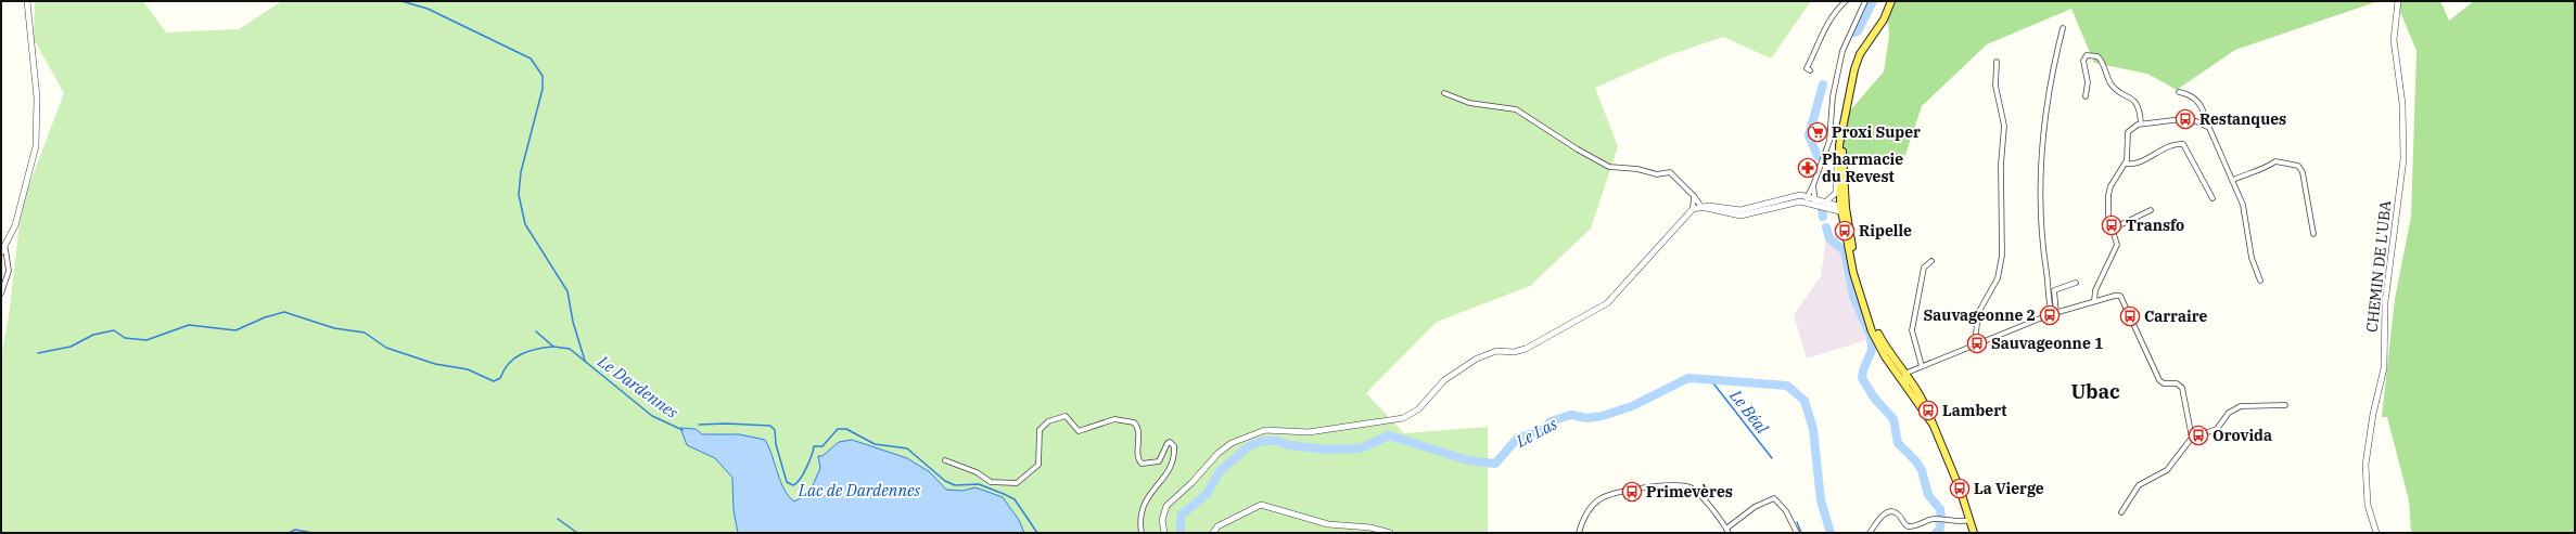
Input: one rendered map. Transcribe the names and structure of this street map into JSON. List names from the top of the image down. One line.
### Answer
{"streets":{"street":["CHEMIN DE L'UBA"]},"districts":["Ubac"],"water":["Le Dardennes","Le Béal","Le Las","Lac de Dardennes"],"places":{"bus stop":["Restanques","Transfo","Ripelle","Sauvageonne 2","Carraire","Sauvageonne 1","Lambert","Orovida","La Vierge","Primevères"],"supermarket":["Proxi Super"],"pharmacy":["Pharmacie du Revest"]}}
